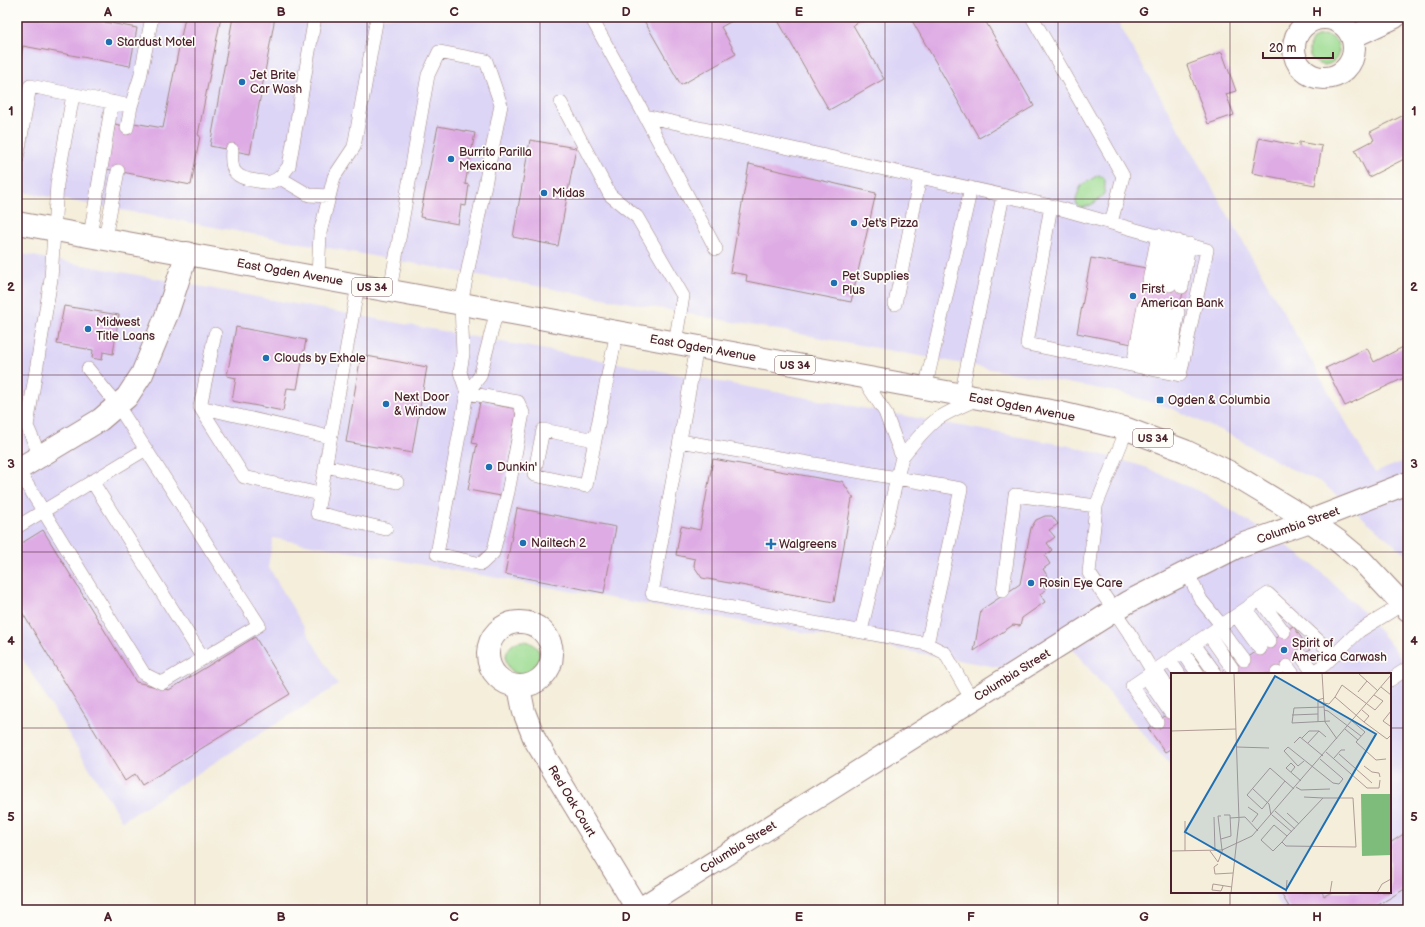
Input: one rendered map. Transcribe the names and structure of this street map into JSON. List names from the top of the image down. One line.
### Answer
{"streets":{"street":["East Ogden Avenue","US 34","Columbia Street","Red Oak Court"]},"crossings":[["East Ogden Avenue","Columbia Street"],["Columbia Street","Red Oak Court"]],"places":{"other":["Stardust Motel","Jet Brite Car Wash","Burrito Parilla Mexicana","Midas","Jet's Pizza","Pet Supplies Plus","First American Bank","Midwest Title Loans","Clouds by Exhale","Next Door & Window","Dunkin'","Nailtech 2","Rosin Eye Care","Spirit of America Carwash"],"transit":["Ogden & Columbia"],"health":["Walgreens"]},"scale_bar":"20 m","grid":{"columns":["A","B","C","D","E","F","G","H"],"rows":["1","2","3","4","5"]}}
